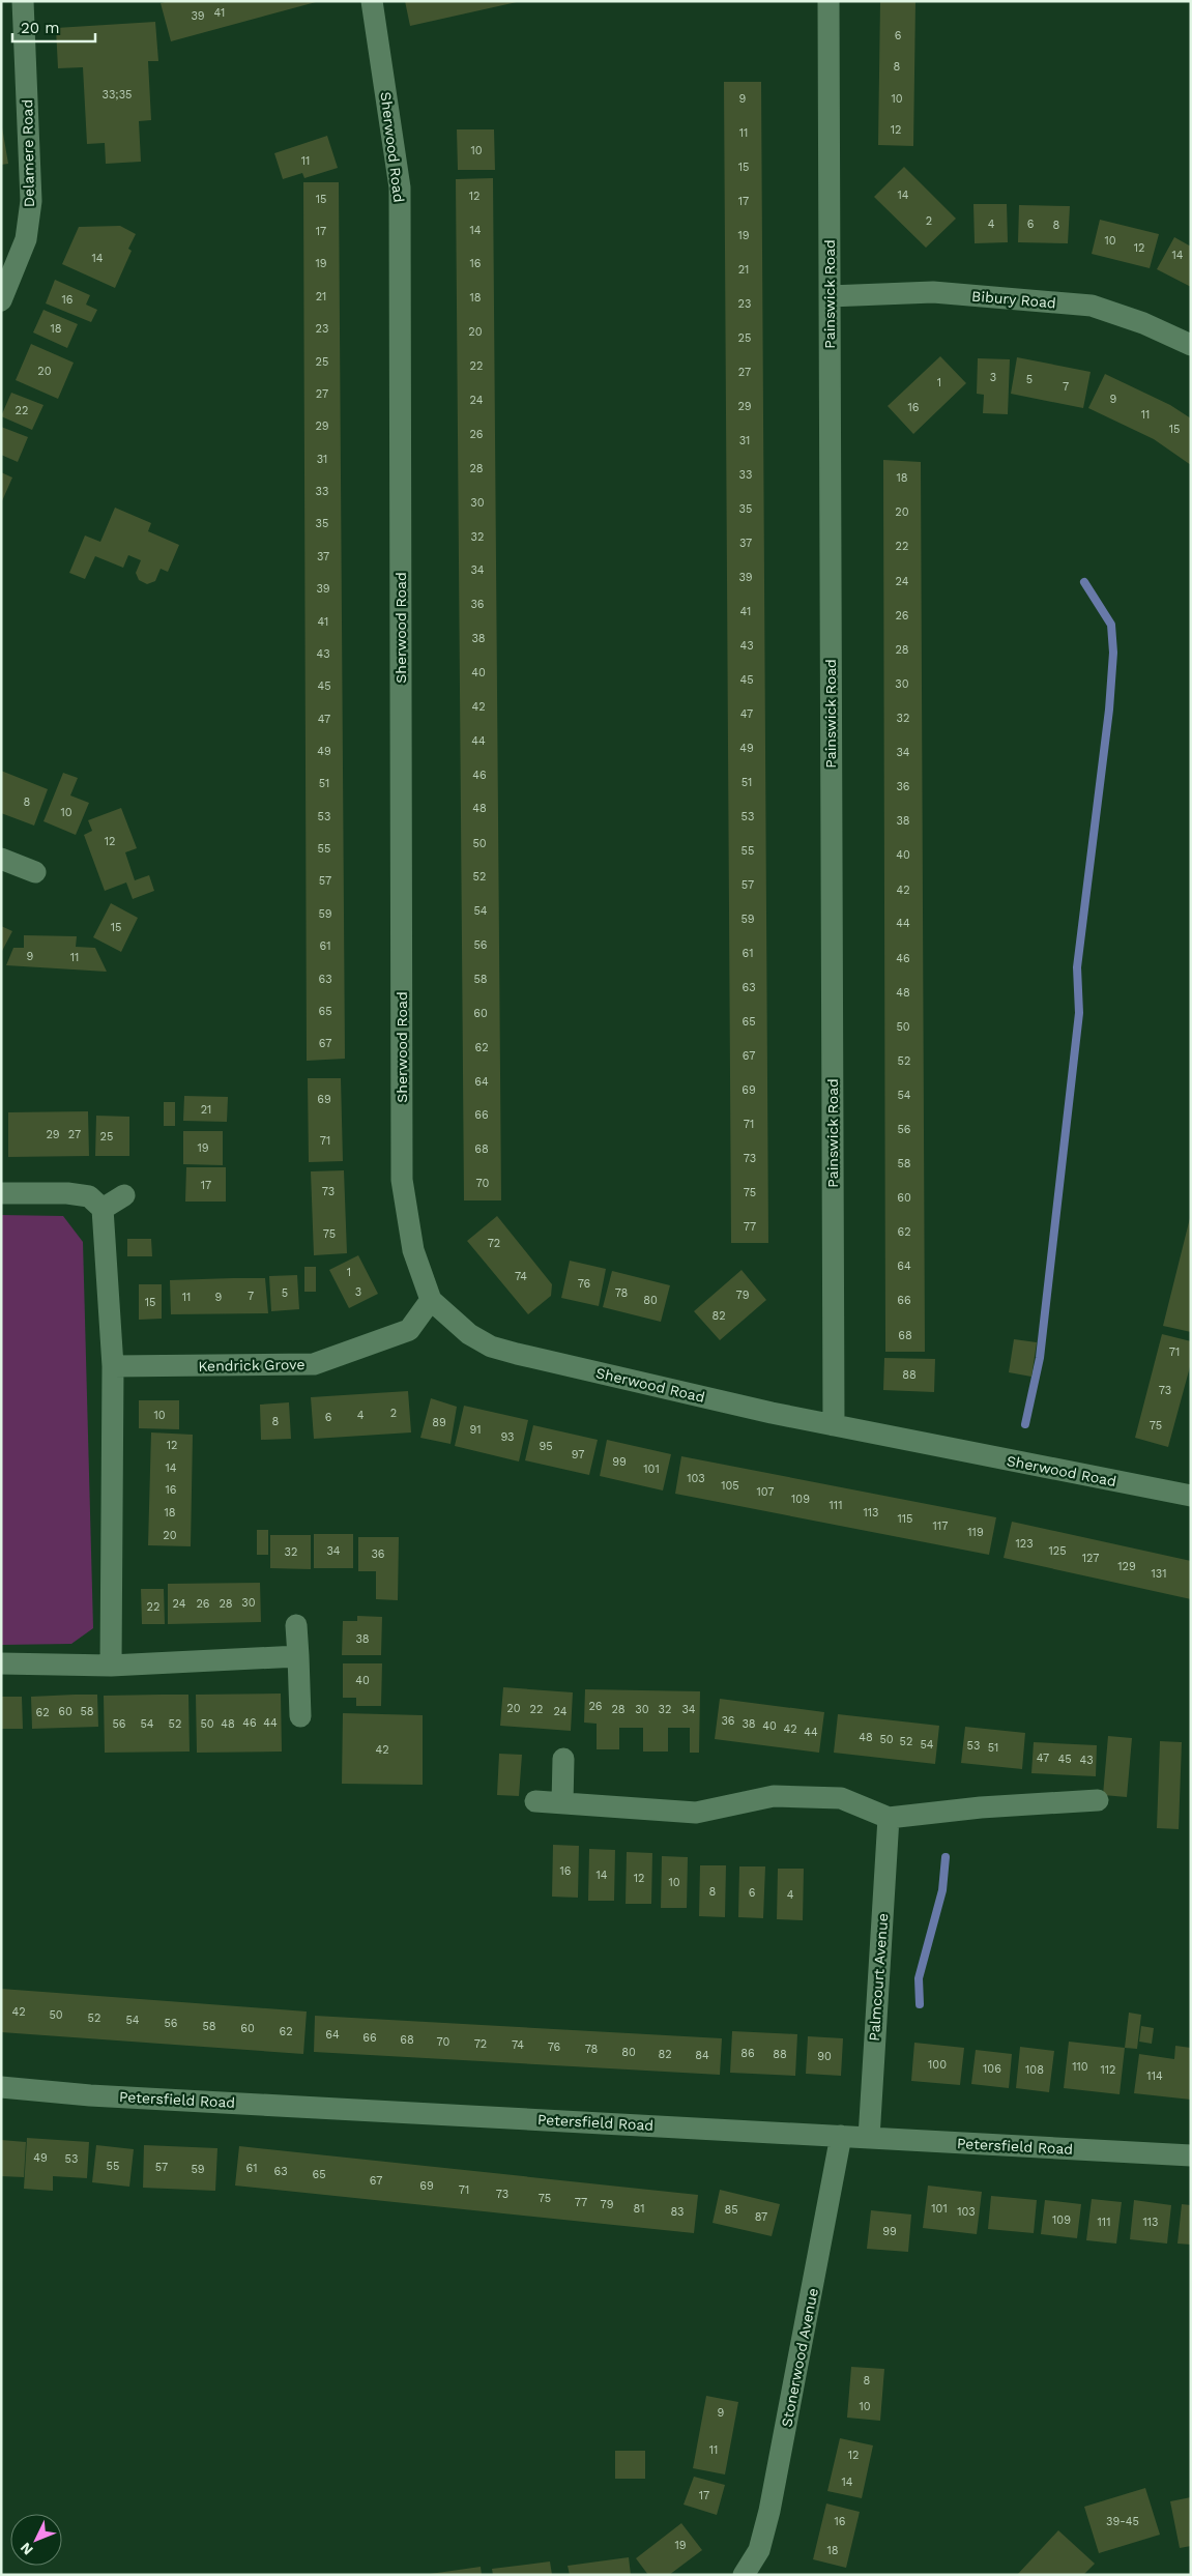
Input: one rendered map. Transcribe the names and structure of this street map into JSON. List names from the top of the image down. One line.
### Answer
{"streets":{"street":["Sherwood Road","Delamere Road","Painswick Road","Bibury Road","Kendrick Grove","Palmcourt Avenue","Petersfield Road","Stonerwood Avenue"]},"crossings":[["Sherwood Road","Painswick Road"],["Sherwood Road","Kendrick Grove"],["Painswick Road","Bibury Road"],["Palmcourt Avenue","Petersfield Road"],["Petersfield Road","Stonerwood Avenue"]],"house_numbers":["41","39","6","8","33;35","9","10","12","11","10","11","15","14","12","15","17","2","4","6","8","14","17","19","10","12","14","14","19","16","21","21","18","16","23","18","23","20","25","25","22","20","27","3","5","1","7","27","9","24","29","16","22","11","29","15","26","31","31","28","33","18","33","30","35","20","35","32","37","22","37","34","39","24","39","36","41","26","41","38","43","28","43","40","45","30","45","42","47","32","47","44","49","49","34","46","51","51","36","8","48","10","53","53","38","12","50","55","55","40","52","57","57","42","54","59","59","44","15","56","61","61","9","11","46","63","58","63","48","65","60","65","50","67","62","67","52","64","69","54","69","21","66","71","56","29","27","25","71","19","68","73","58","70","17","73","75","60","77","62","75","72","64","1","74","76","3","5","78","79","7","11","9","80","66","15","82","68","71","88","73","2","10","4","6","8","89","75","91","93","12","95","97","99","14","101","103","105","16","107","109","111","18","113","115","117","119","20","123","34","125","32","36","127","129","131","30","24","26","28","22","38","40","26","20","22","28","30","32","34","60","58","24","62","36","46","44","56","54","52","50","48","38","40","42","44","48","50","52","54","53","51","42","47","45","43","16","14","12","10","8","6","4","42","50","52","54","56","58","60","62","64","66","68","70","72","74","76","78","80","86","82","88","84","90","100","110","106","108","112","114","49","53","55","57","61","59","63","65","67","69","71","73","75","77","79","81","101","85","83","103","87","109","111","113","99","8","10","9","11","12","14","17","16","39-45","19","18"],"scale_bar":"20 m","north":"bottom left"}
